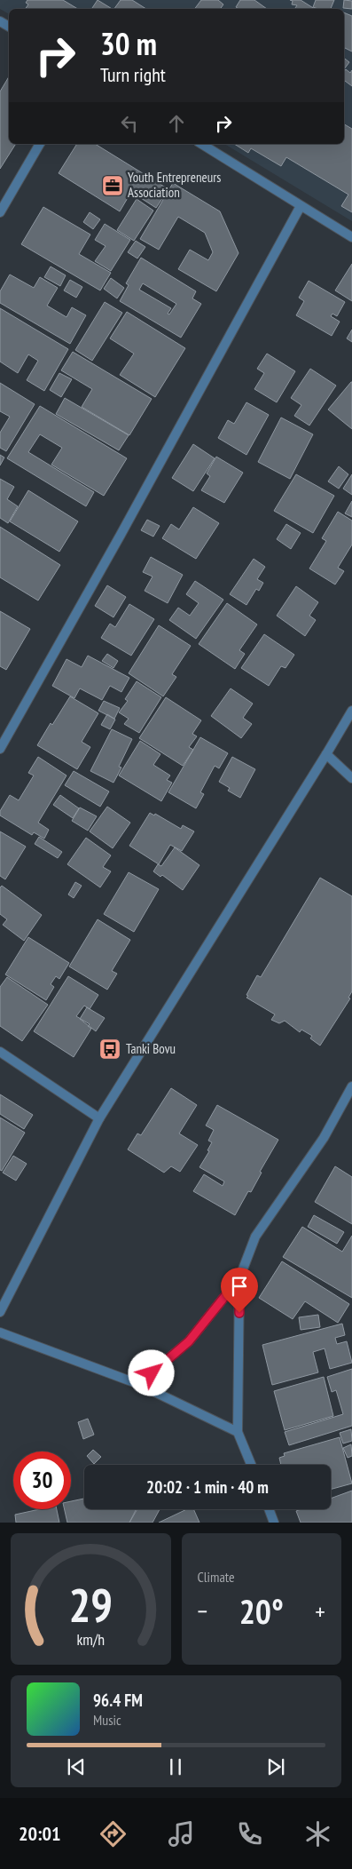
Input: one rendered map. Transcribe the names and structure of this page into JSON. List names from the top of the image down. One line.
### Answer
{"places":{"office":["Youth Entrepreneurs Association"],"bus stop":["Tanki Bovu"]},"page":{"turn":["30 m","Turn right"],"limit":"30","trip":"20:02 · 1 min · 40 m","tile":"Climate","heat":["−","20°","+"],"song":["96.4 FM","Music"],"tabs":"20:01","gauge":["29","km/h"]}}
